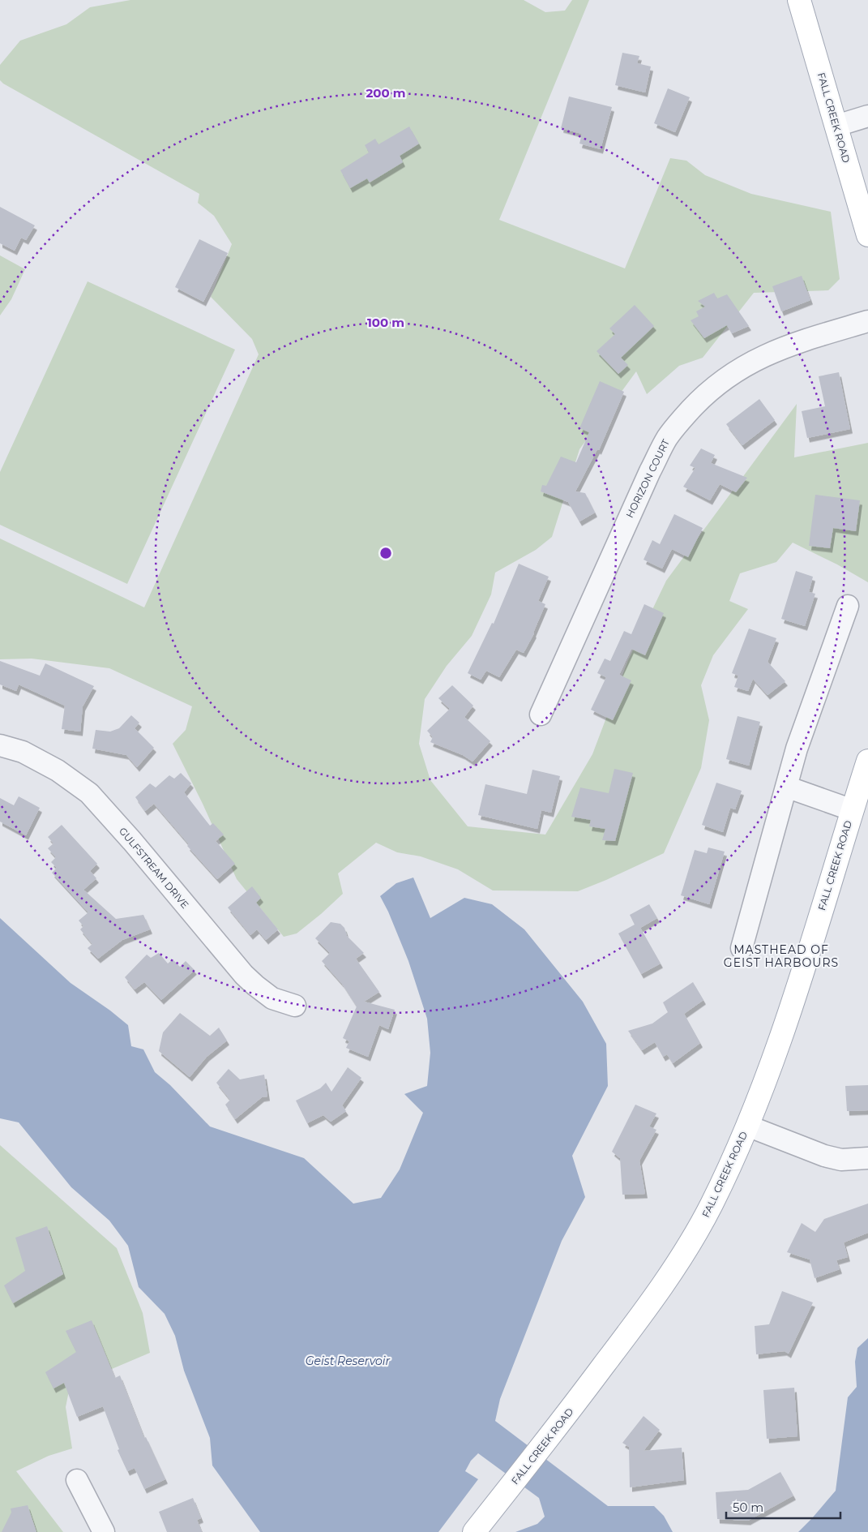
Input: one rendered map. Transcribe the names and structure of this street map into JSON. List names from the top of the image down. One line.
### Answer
{"streets":{"main road":["FALL CREEK ROAD"],"street":["HORIZON COURT","GULFSTREAM DRIVE"]},"districts":["MASTHEAD OF GEIST HARBOURS"],"water":["Geist Reservoir"],"scale_bar":"50 m","rings":["200 m","100 m"]}
